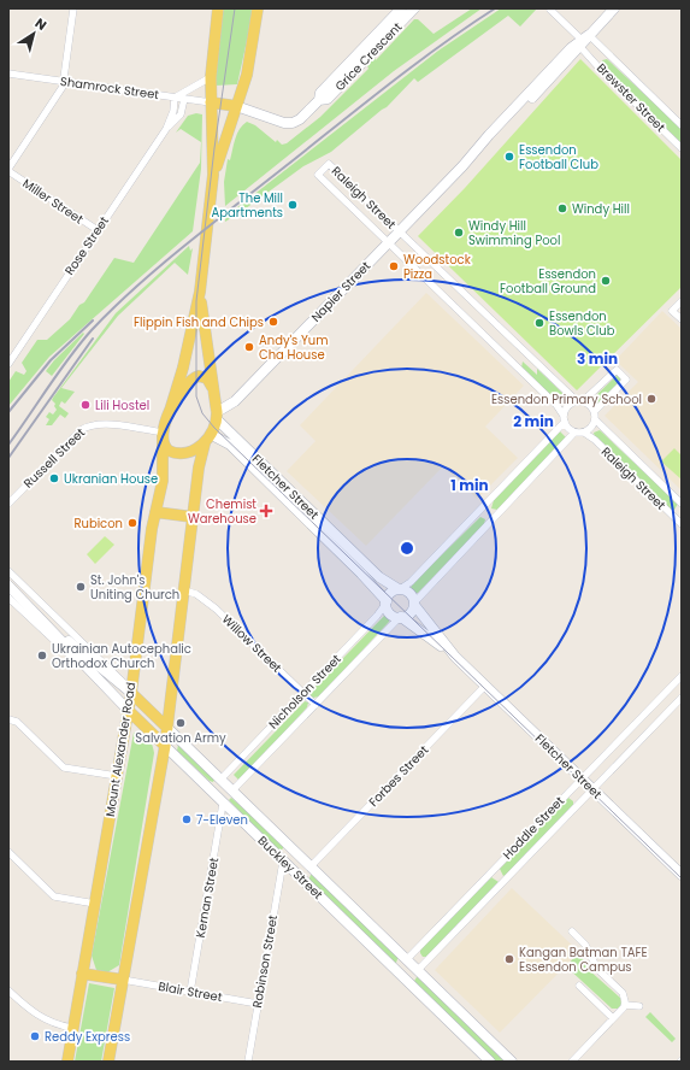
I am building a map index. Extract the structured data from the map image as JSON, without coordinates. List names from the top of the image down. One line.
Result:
{"streets":{"main road":["Mount Alexander Road","Buckley Street"],"street":["Grice Crescent","Shamrock Street","Brewster Street","Raleigh Street","Miller Street","Rose Street","Napier Street","Russell Street","Fletcher Street","Willow Street","Nicholson Street","Forbes Street","Hoddle Street","Kernan Street","Robinson Street","Blair Street"]},"crossings":[["Shamrock Street","Rose Street"],["Brewster Street","Napier Street"],["Raleigh Street","Napier Street"],["Miller Street","Rose Street"],["Napier Street","Fletcher Street"],["Russell Street","Mount Alexander Road"],["Fletcher Street","Nicholson Street"],["Fletcher Street","Forbes Street"],["Fletcher Street","Hoddle Street"],["Willow Street","Nicholson Street"],["Nicholson Street","Buckley Street"],["Mount Alexander Road","Buckley Street"],["Forbes Street","Buckley Street"],["Hoddle Street","Buckley Street"],["Buckley Street","Kernan Street"],["Buckley Street","Robinson Street"],["Kernan Street","Blair Street"],["Robinson Street","Blair Street"]],"places":{"other":["Essendon Football Club","The Mill Apartments","Windy Hill","Windy Hill Swimming Pool","Woodstock Pizza","Essendon Football Ground","Flippin Fish and Chips","Essendon Bowls Club","Andy's Yum Cha House","Essendon Primary School","Lili Hostel","Ukranian House","Rubicon","St. John's Uniting Church","Ukrainian Autocephalic Orthodox Church","Salvation Army","7-Eleven","Kangan Batman TAFE Essendon Campus","Reddy Express"],"health":["Chemist Warehouse"]},"north":"top right","rings":["3 min","2 min","1 min"]}
